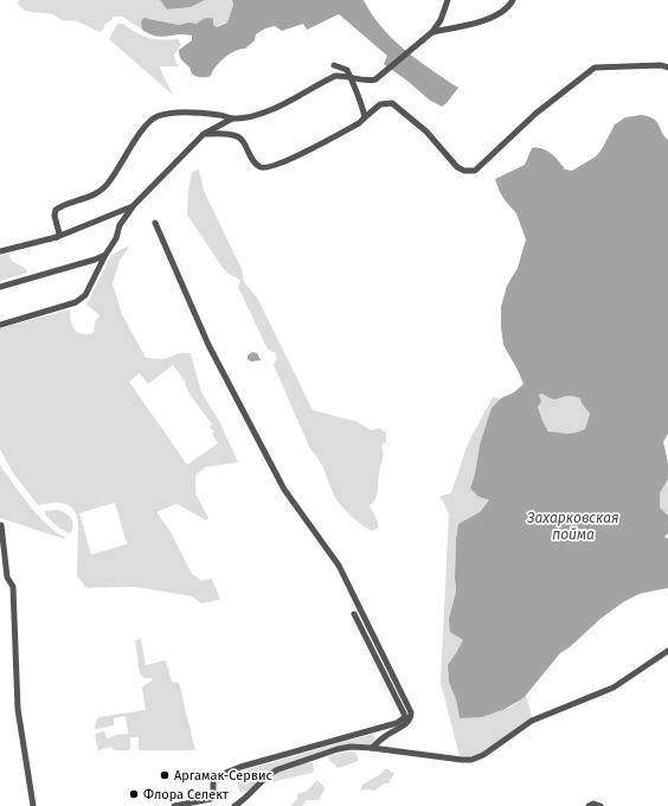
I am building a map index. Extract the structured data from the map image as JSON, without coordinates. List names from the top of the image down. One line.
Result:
{"water":["Захарковская пойма"],"places":["Аргамак-Сервис","Флора Селект"]}
